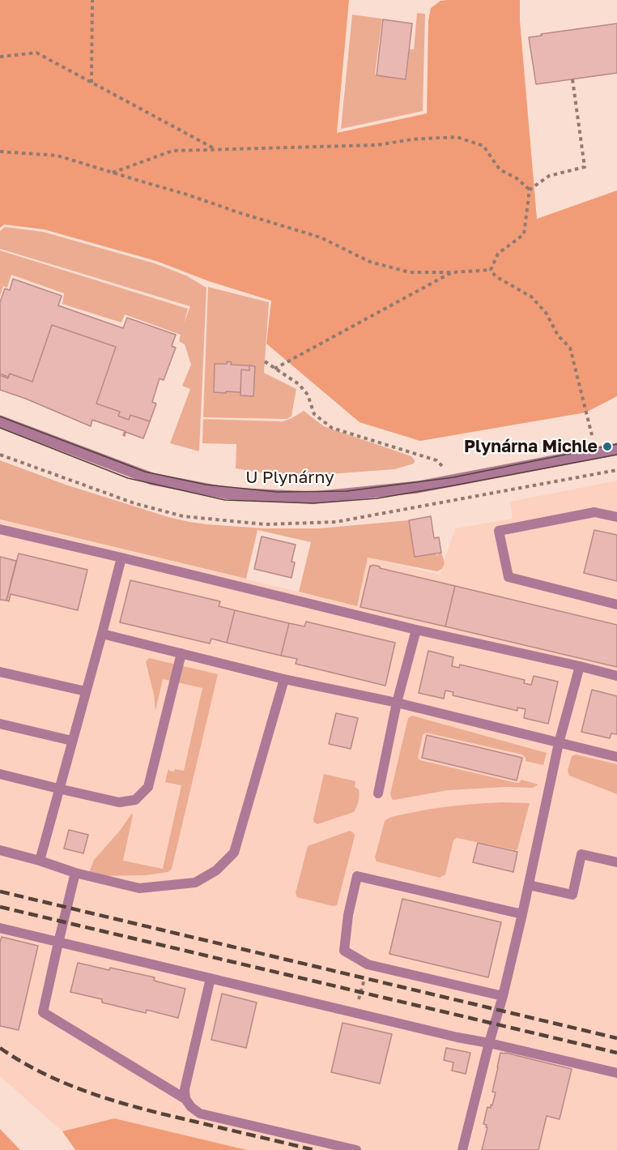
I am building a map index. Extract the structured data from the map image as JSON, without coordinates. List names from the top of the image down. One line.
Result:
{"streets":{"street":["U Plynárny"]},"places":["Plynárna Michle"]}
